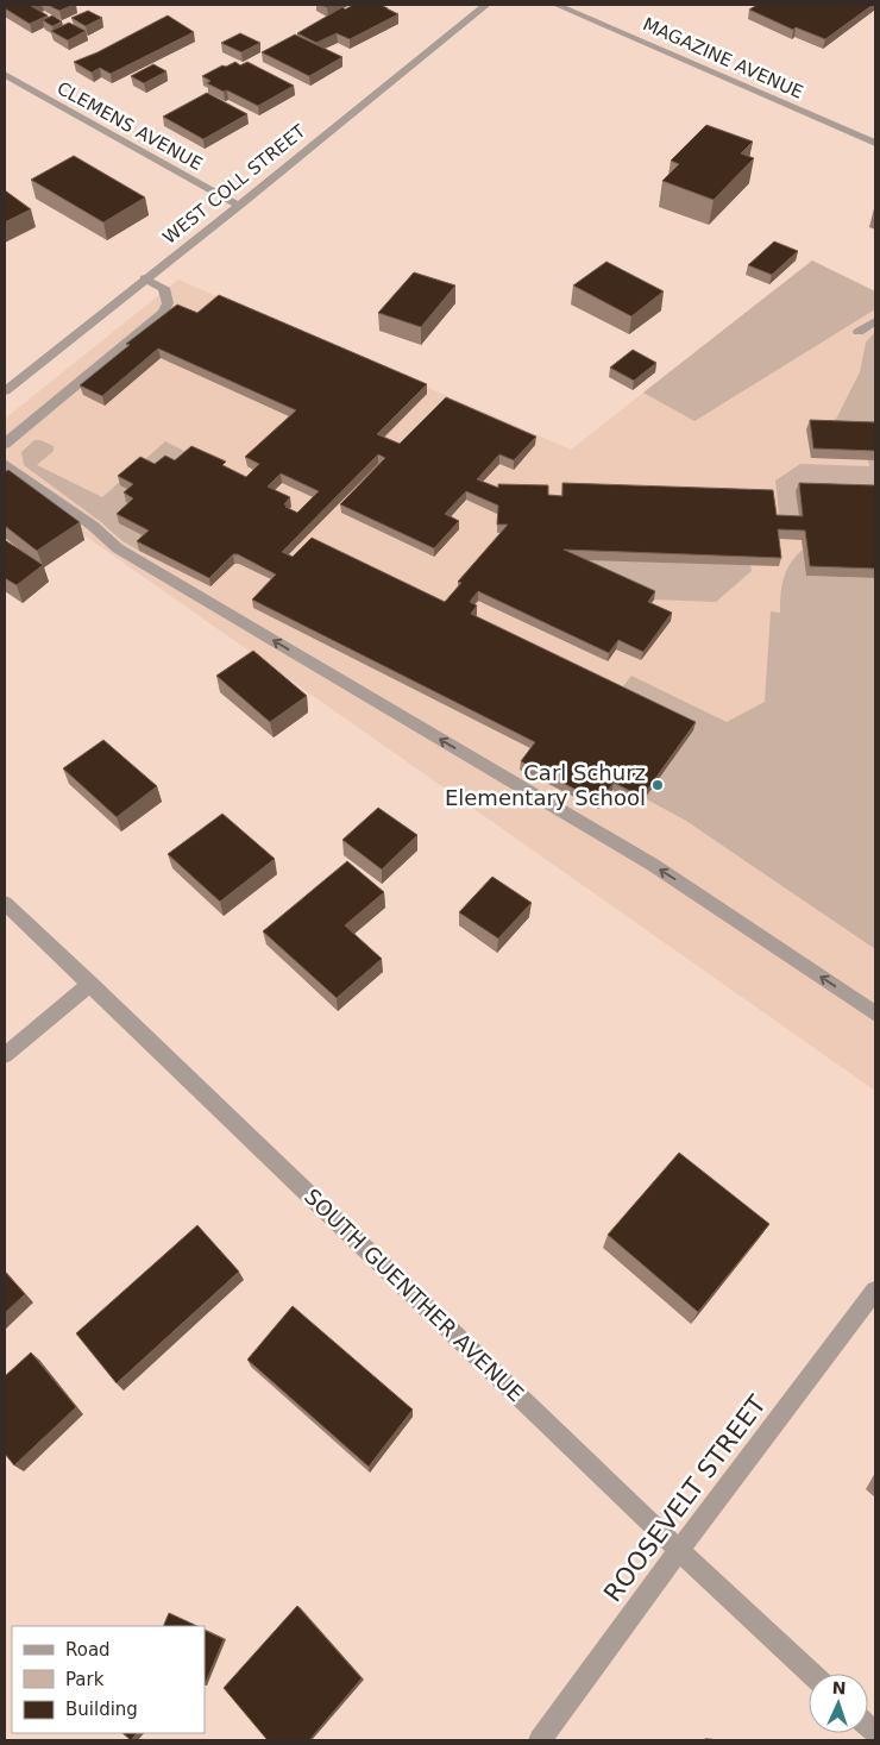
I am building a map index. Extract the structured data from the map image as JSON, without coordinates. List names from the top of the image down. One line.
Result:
{"streets":{"street":["MAGAZINE AVENUE","CLEMENS AVENUE","WEST COLL STREET","SOUTH GUENTHER AVENUE","ROOSEVELT STREET"]},"crossings":[["CLEMENS AVENUE","WEST COLL STREET"],["SOUTH GUENTHER AVENUE","ROOSEVELT STREET"]],"places":["Carl Schurz Elementary School"],"legend":["Road","Park","Building"],"north":"top"}
